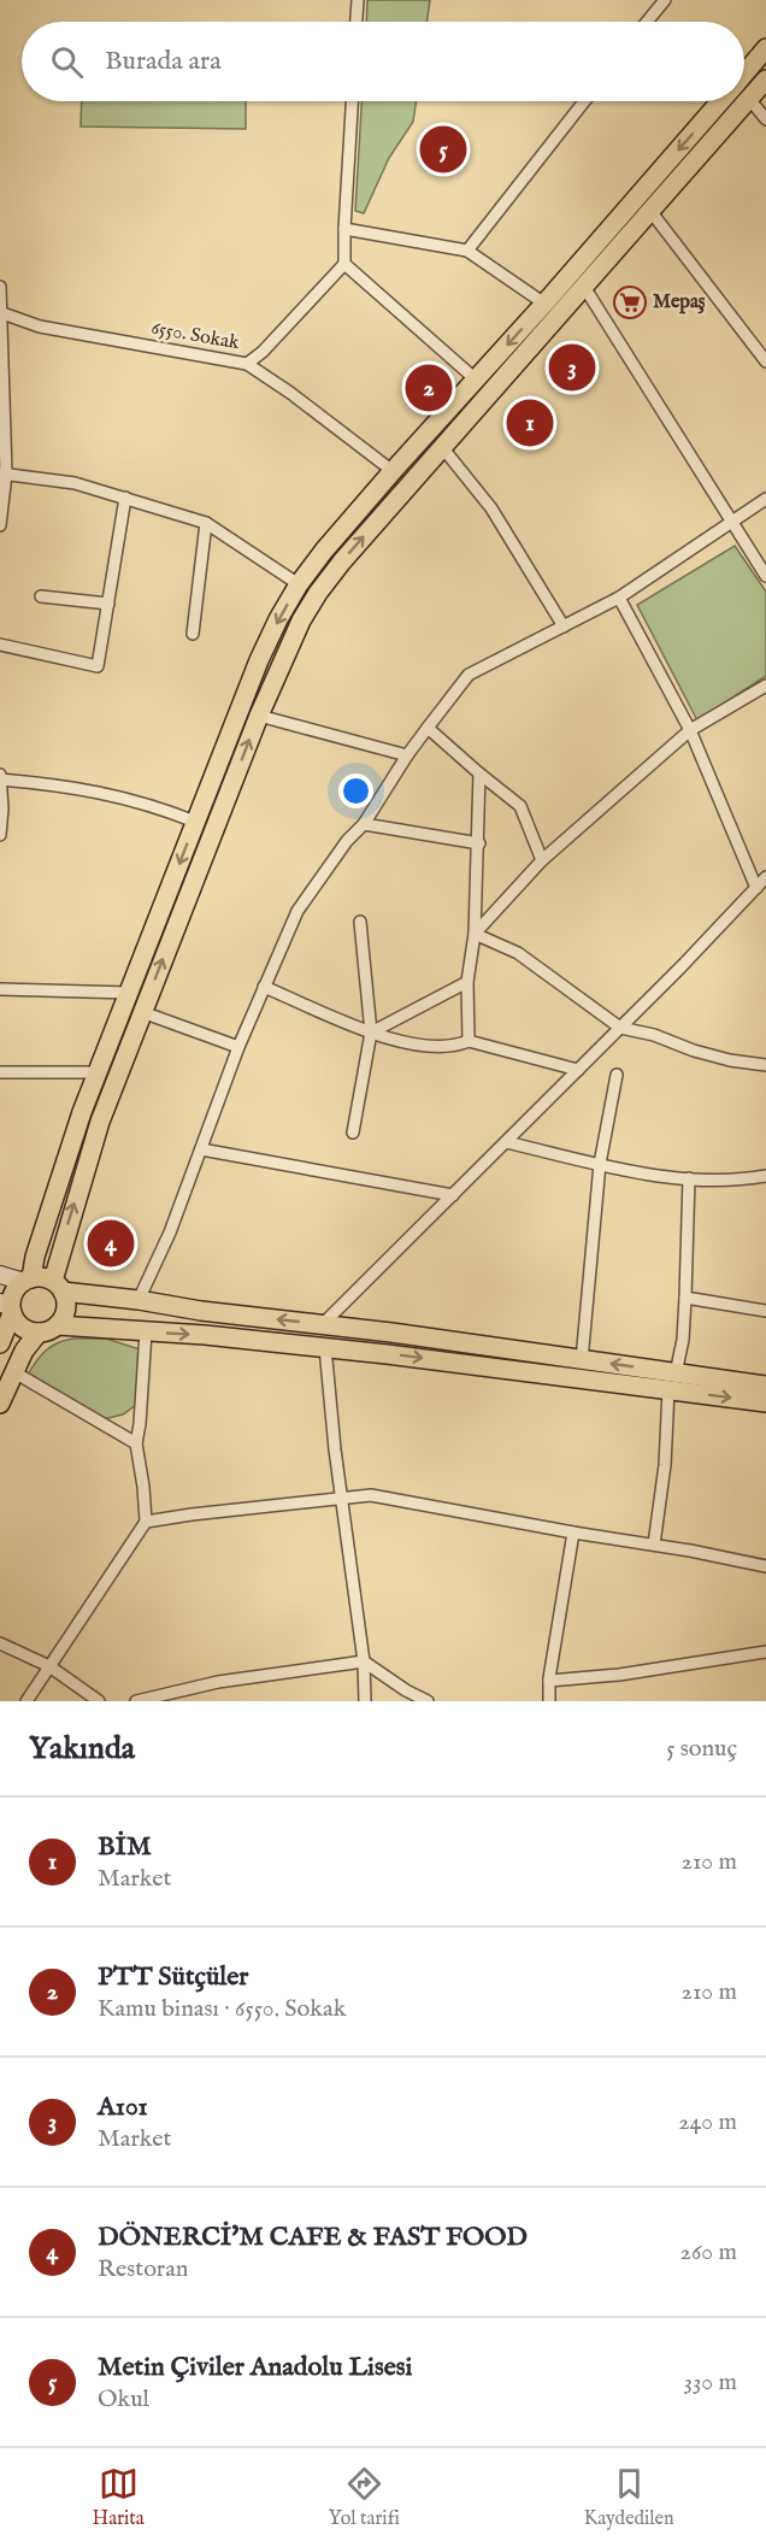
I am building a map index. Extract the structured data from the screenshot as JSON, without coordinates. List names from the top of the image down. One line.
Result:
{"streets":{"street":["6550. Sokak"]},"places":{"supermarket":["Mepaş"]},"page":{"search":"Burada ara","pins":["5","3","2","1","4"],"heading":["Yakında","5 sonuç"],"list":[{"mark":"1","name":"BİM","note":"Market","value":"210 m"},{"mark":"2","name":"PTT Sütçüler","note":"Kamu binası · 6550. Sokak","value":"210 m"},{"mark":"3","name":"A101","note":"Market","value":"240 m"},{"mark":"4","name":"DÖNERCİ'M CAFE & FAST FOOD","note":"Restoran","value":"260 m"},{"mark":"5","name":"Metin Çiviler Anadolu Lisesi","note":"Okul","value":"330 m"}],"nav":["Harita","Yol tarifi","Kaydedilen"]}}
